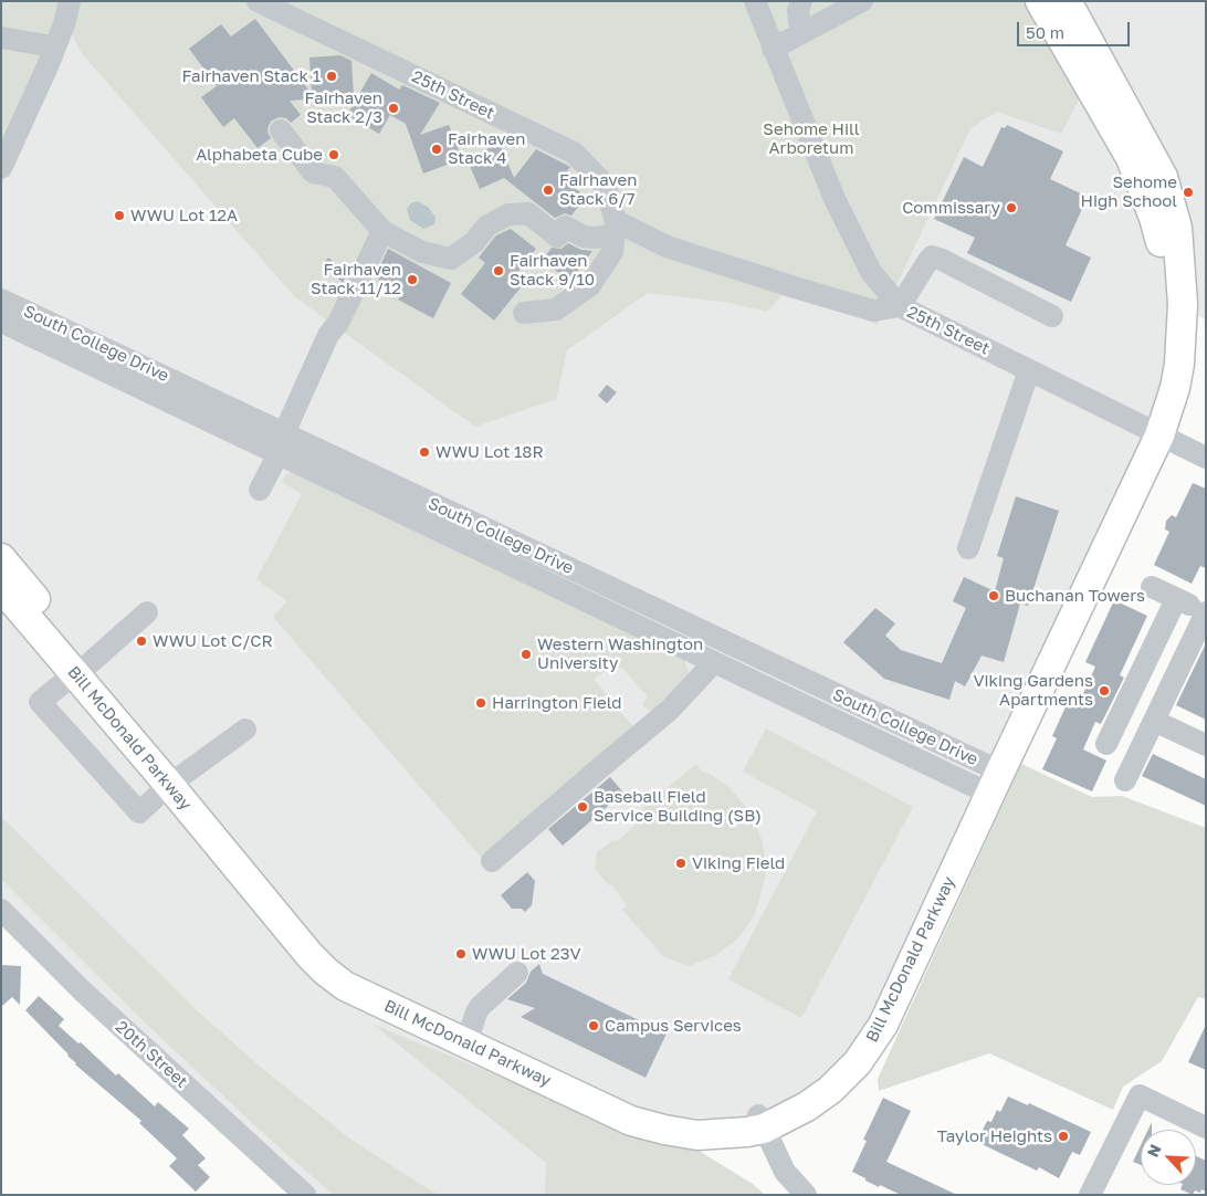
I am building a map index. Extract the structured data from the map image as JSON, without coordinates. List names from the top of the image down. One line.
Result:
{"streets":{"main road":["Bill McDonald Parkway"],"street":["25th Street","South College Drive","20th Street"]},"crossings":[["25th Street","Bill McDonald Parkway"],["South College Drive","Bill McDonald Parkway"]],"parks":["Sehome Hill Arboretum"],"places":["Fairhaven Stack 1","Fairhaven Stack 2/3","Fairhaven Stack 4","Alphabeta Cube","Fairhaven Stack 6/7","Sehome High School","Commissary","WWU Lot 12A","Fairhaven Stack 9/10","Fairhaven Stack 11/12","WWU Lot 18R","Buchanan Towers","WWU Lot C/CR","Western Washington University","Viking Gardens Apartments","Harrington Field","Baseball Field Service Building (SB)","Viking Field","WWU Lot 23V","Campus Services","Taylor Heights"],"scale_bar":"50 m","north":"top left"}
